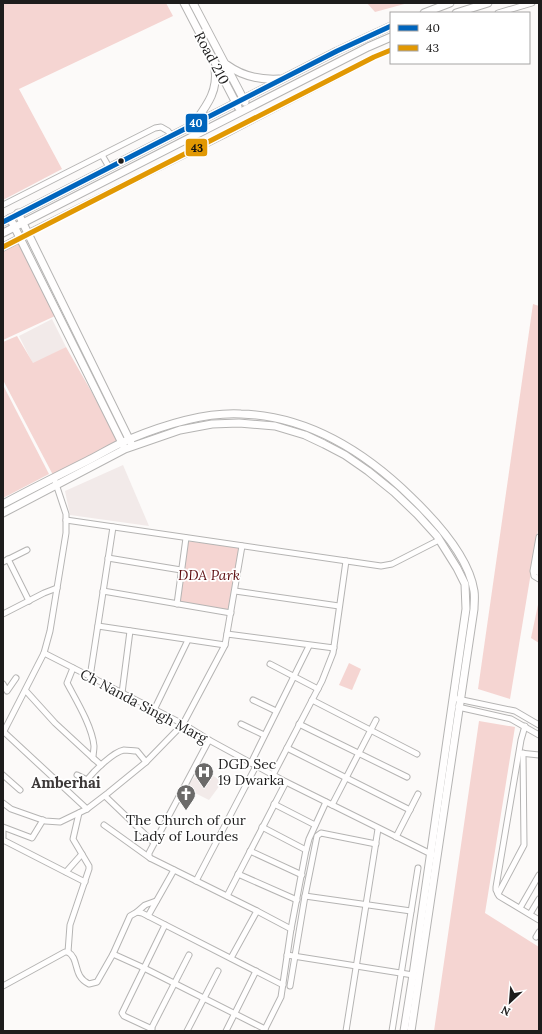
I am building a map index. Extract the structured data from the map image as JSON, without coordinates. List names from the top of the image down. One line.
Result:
{"streets":{"street":["Road 210","Ch Nanda Singh Marg"]},"districts":["Amberhai"],"parks":["DDA Park"],"places":{"hospital":["DGD Sec 19 Dwarka"],"church":["The Church of our Lady of Lourdes"]},"lines":["transit line 40","transit line 43"],"legend":["40","43"],"north":"bottom left"}
